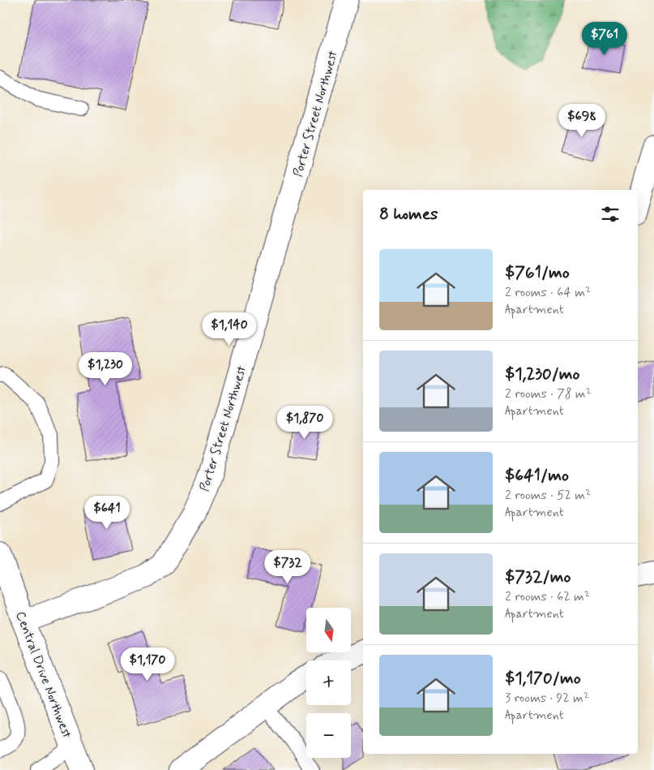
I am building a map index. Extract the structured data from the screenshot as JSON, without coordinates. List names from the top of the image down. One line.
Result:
{"streets":{"street":["Porter Street Northwest","Central Drive Northwest"]},"crossings":[["Porter Street Northwest","Central Drive Northwest"]],"north":"bottom","page":{"price":["$761","$698","$1,140","$1,230","$1,870","$641","$732","$1,170"],"heading":"8 homes","list":[{"name":"$761/mo","note":"2 rooms · 64 m² · Apartment"},{"name":"$1,230/mo","note":"2 rooms · 78 m² · Apartment"},{"name":"$641/mo","note":"2 rooms · 52 m² · Apartment"},{"name":"$732/mo","note":"2 rooms · 62 m² · Apartment"},{"name":"$1,170/mo","note":"3 rooms · 92 m² · Apartment"}],"map_buttons":["+","−"]}}
